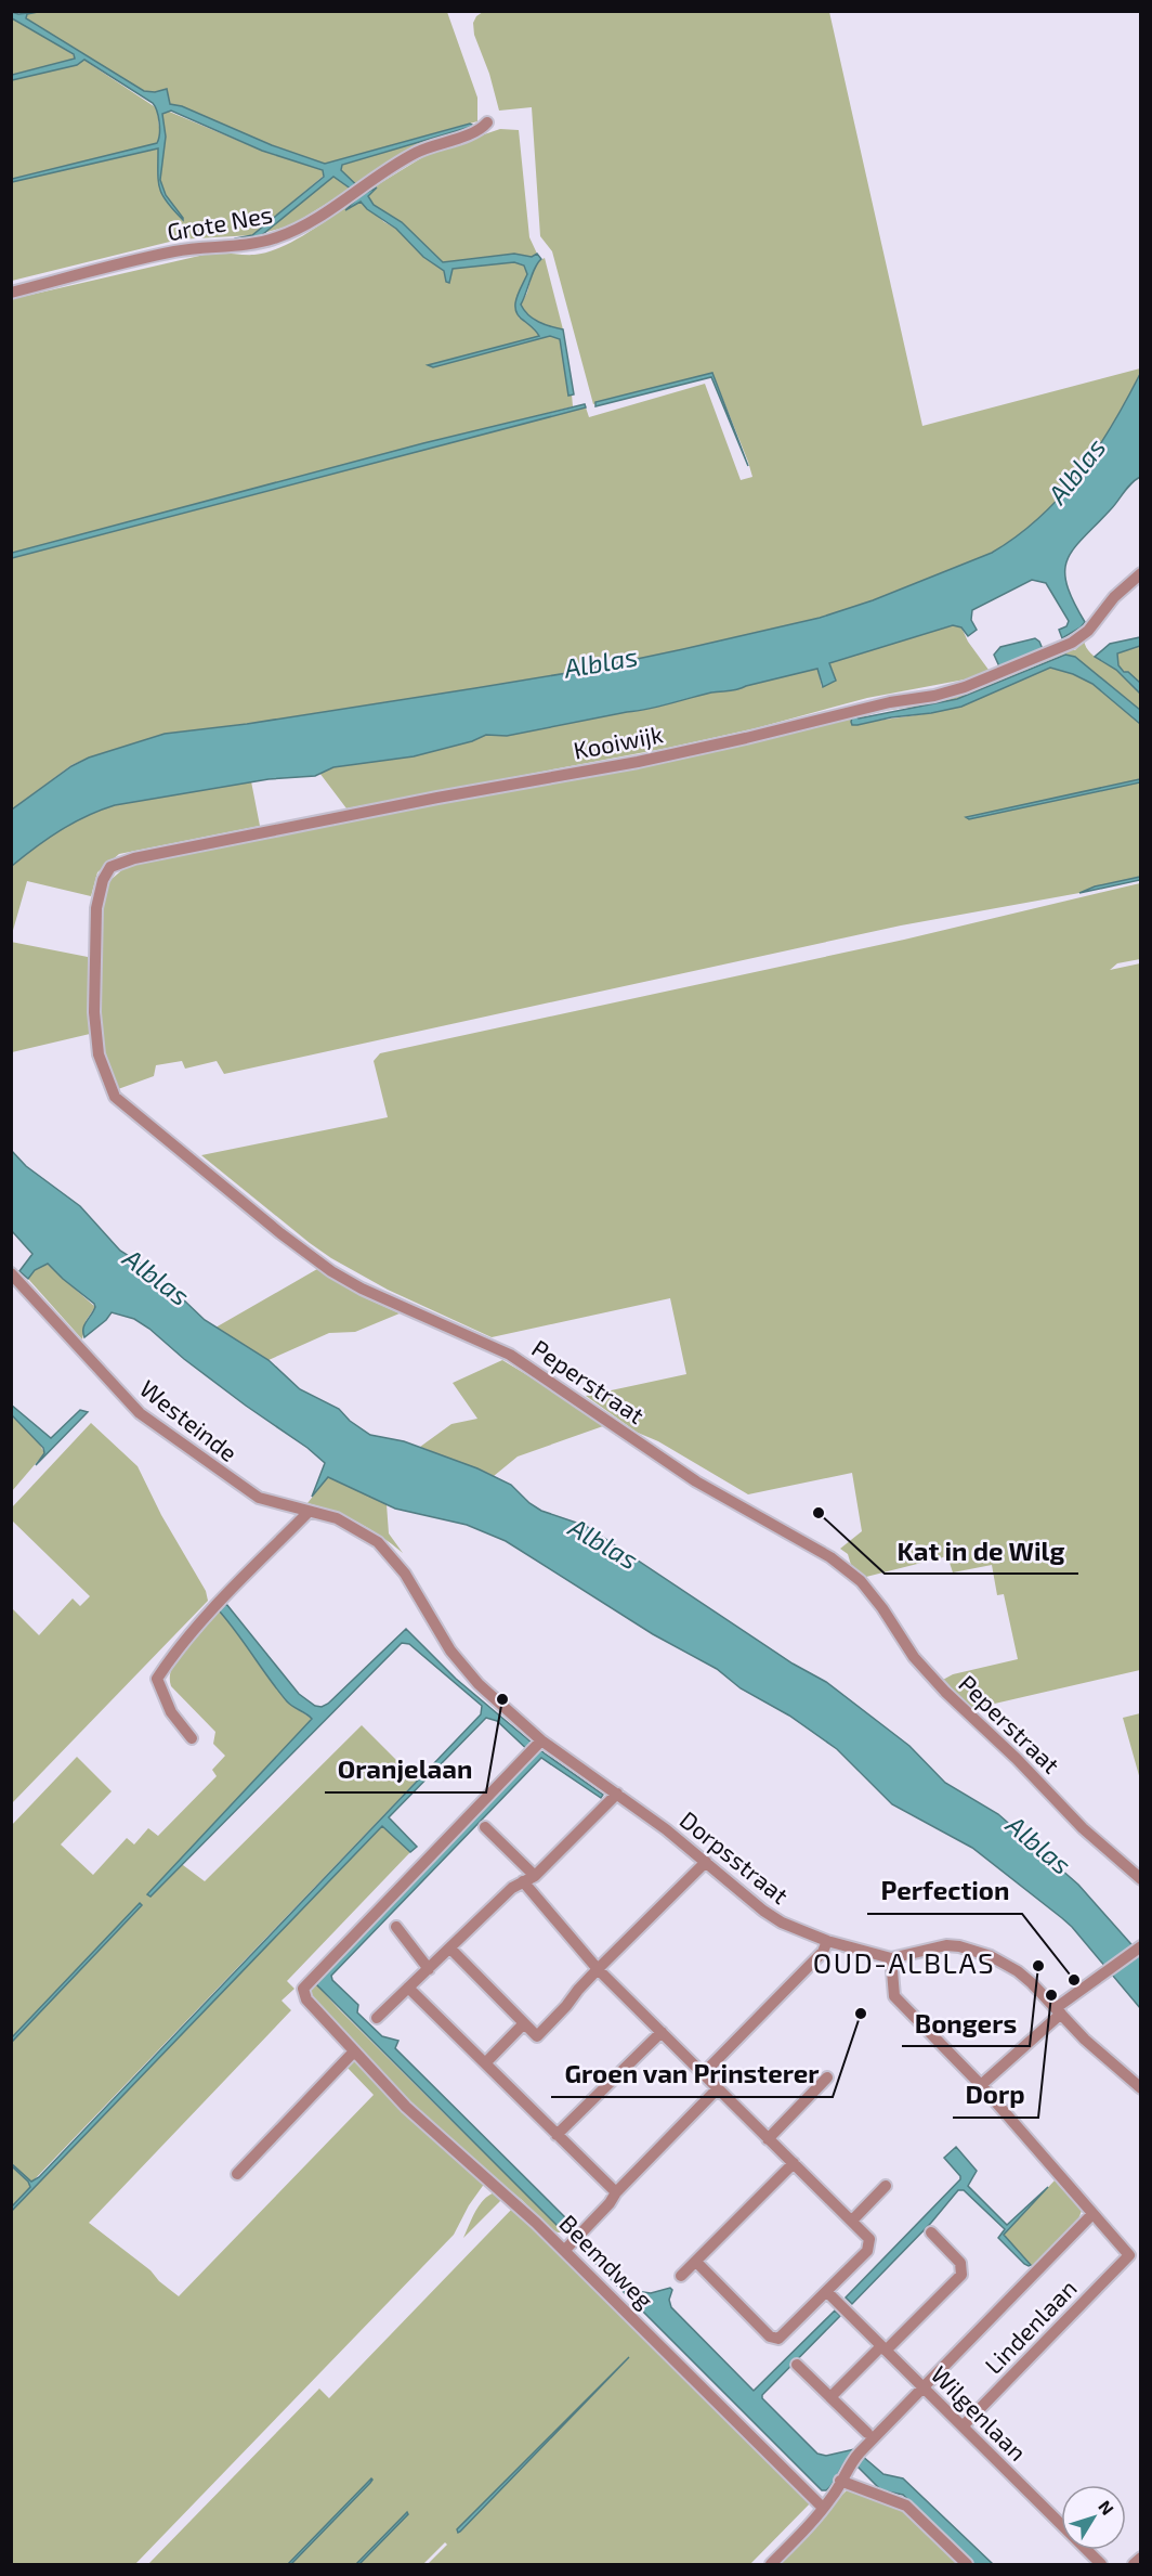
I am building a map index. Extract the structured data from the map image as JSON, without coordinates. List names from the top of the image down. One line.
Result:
{"streets":{"street":["Grote Nes","Kooiwijk","Peperstraat","Westeinde","Dorpsstraat","Beemdweg","Lindenlaan","Wilgenlaan"]},"crossings":[["Kooiwijk","Peperstraat"],["Westeinde","Dorpsstraat"],["Westeinde","Beemdweg"],["Dorpsstraat","Beemdweg"],["Lindenlaan","Wilgenlaan"]],"districts":["OUD-ALBLAS"],"water":["Alblas"],"places":["Kat in de Wilg","Oranjelaan","Bongers","Perfection","Dorp","Groen van Prinsterer"],"north":"top right"}
